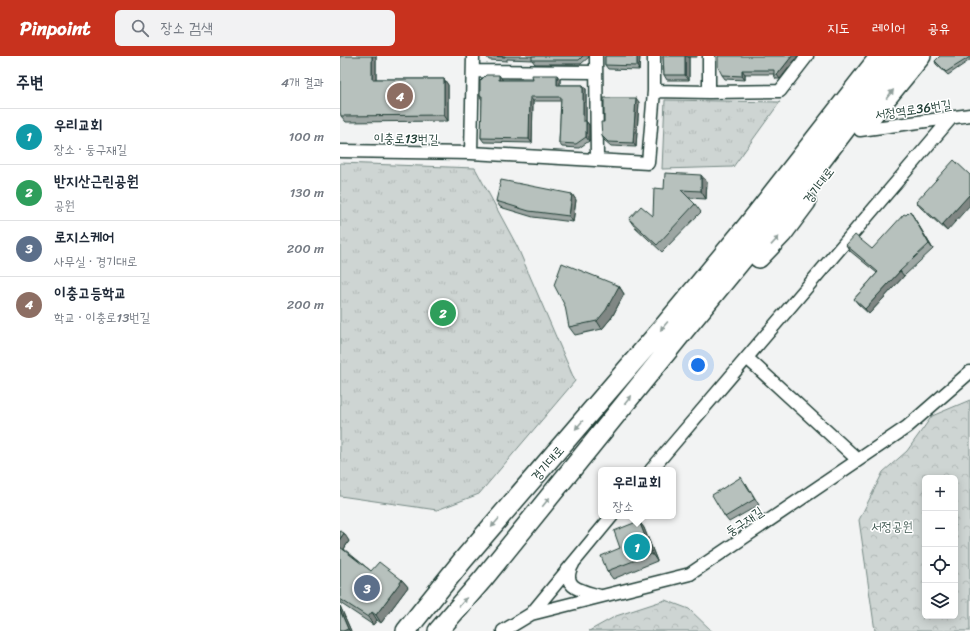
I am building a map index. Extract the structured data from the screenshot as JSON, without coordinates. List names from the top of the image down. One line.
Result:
{"streets":{"main road":["경기대로"],"street":["서정역로36번길","이충로13번길","둥구재길"]},"crossings":[["서정역로36번길","경기대로"]],"parks":["서정공원"],"page":{"header":"Pinpoint","search":"장소 검색","nav":["지도","레이어","공유"],"heading":["주변","4개 결과"],"pins":["4","2","1","3"],"list":[{"mark":"1","name":"우리교회","note":"장소 · 둥구재길","value":"100 m"},{"mark":"2","name":"반지산근린공원","note":"공원","value":"130 m"},{"mark":"3","name":"로지스케어","note":"사무실 · 경기대로","value":"200 m"},{"mark":"4","name":"이충고등학교","note":"학교 · 이충로13번길","value":"200 m"}],"popup":["우리교회","장소"],"map_buttons":["+","−"]}}
